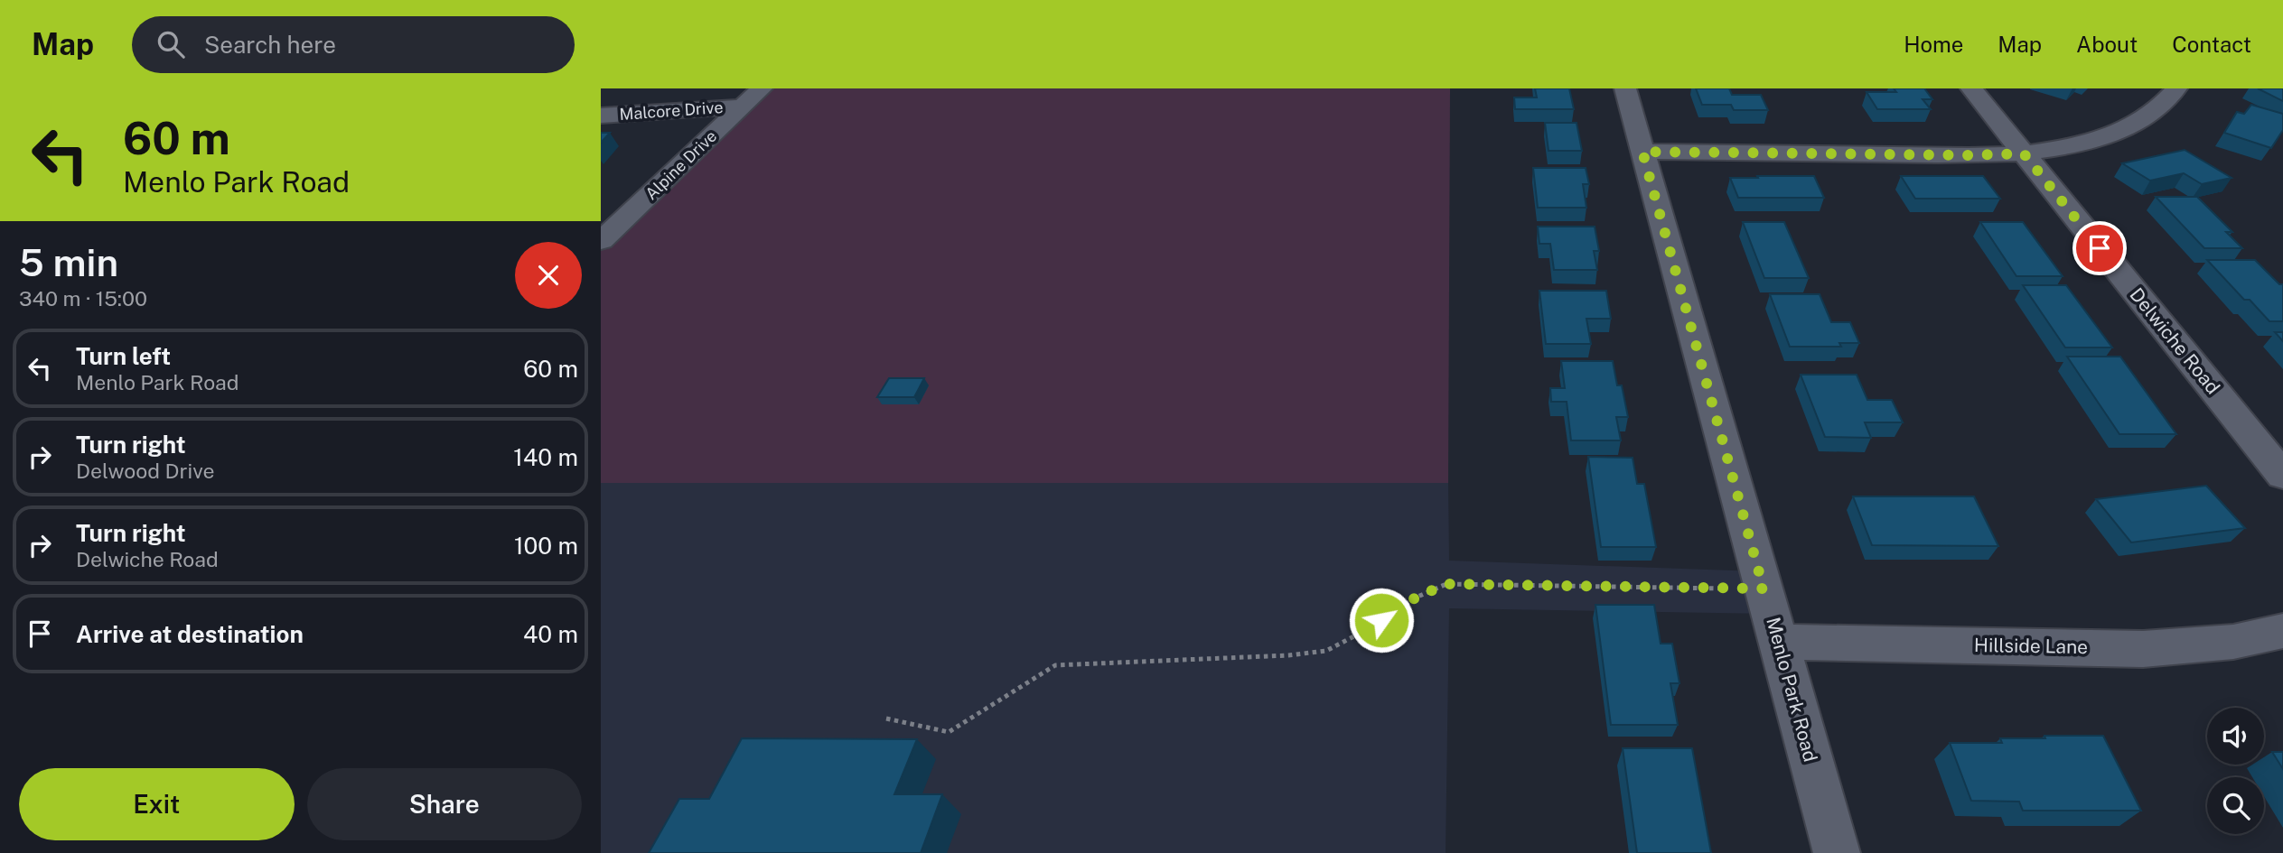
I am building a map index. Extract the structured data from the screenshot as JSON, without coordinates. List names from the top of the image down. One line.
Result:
{"streets":{"street":["Malcore Drive","Alpine Drive","Delwiche Road","Hillside Lane","Menlo Park Road"]},"crossings":[["Malcore Drive","Alpine Drive"],["Hillside Lane","Menlo Park Road"]],"page":{"header":"Map","search":"Search here","nav":["Home","Map","About","Contact"],"turn":["60 m","Menlo Park Road"],"heading":["5 min","340 m · 15:00"],"list":[{"name":"Turn left","note":"Menlo Park Road","value":"60 m"},{"name":"Turn right","note":"Delwood Drive","value":"140 m"},{"name":"Turn right","note":"Delwiche Road","value":"100 m"},{"name":"Arrive at destination","value":"40 m"}],"buttons":["Exit","Share"]}}
